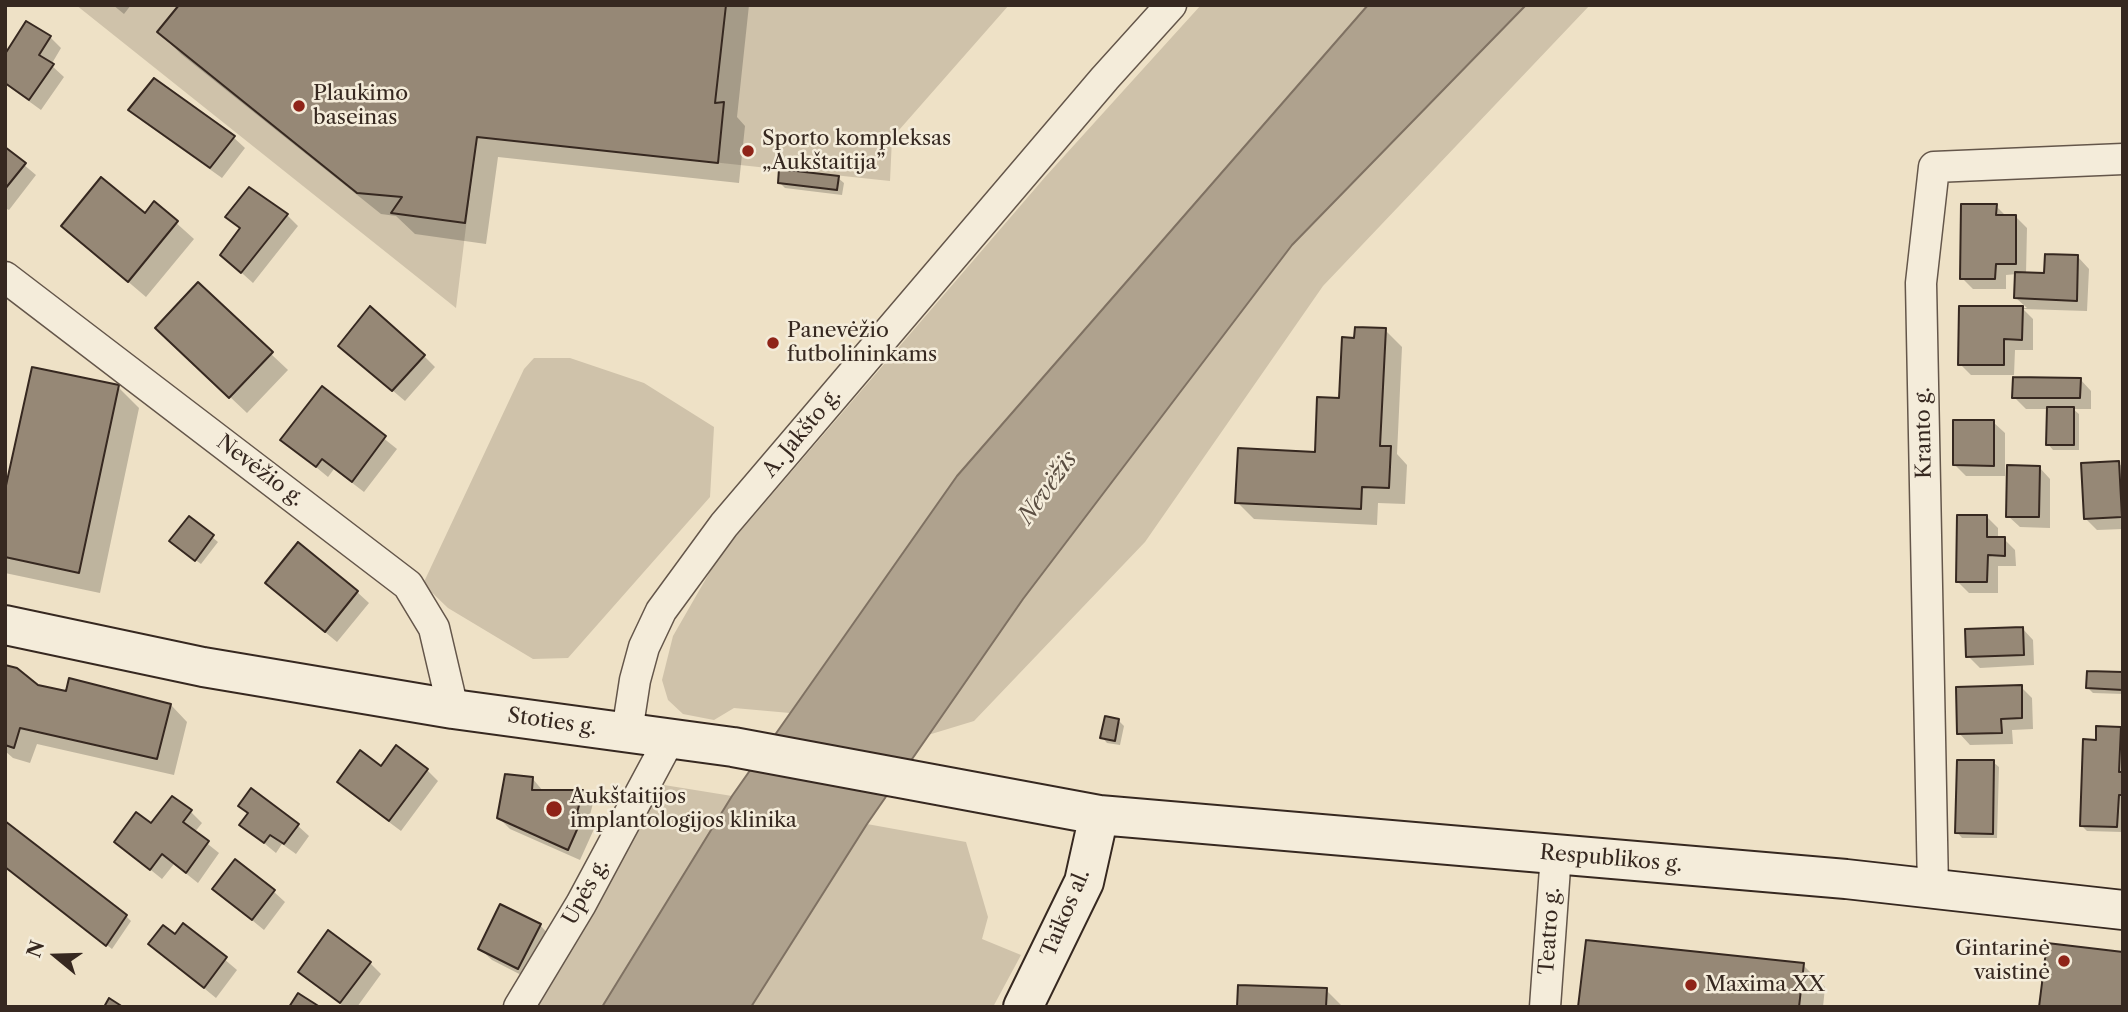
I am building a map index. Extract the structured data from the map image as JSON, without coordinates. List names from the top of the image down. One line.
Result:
{"streets":{"main road":["Stoties g.","Respublikos g.","Taikos al."],"street":["A. Jakšto g.","Kranto g.","Nevėžio g.","Upės g.","Teatro g."]},"crossings":[["A. Jakšto g.","Stoties g."],["Kranto g.","Respublikos g."],["Nevėžio g.","Stoties g."],["Stoties g.","Respublikos g."],["Stoties g.","Upės g."],["Stoties g.","Taikos al."],["Respublikos g.","Taikos al."],["Respublikos g.","Teatro g."]],"water":["Nevėžis"],"places":["Plaukimo baseinas","Sporto kompleksas „Aukštaitija”","Panevėžio futbolininkams","Aukštaitijos implantologijos klinika","Gintarinė vaistinė","Maxima XX"],"north":"left"}
